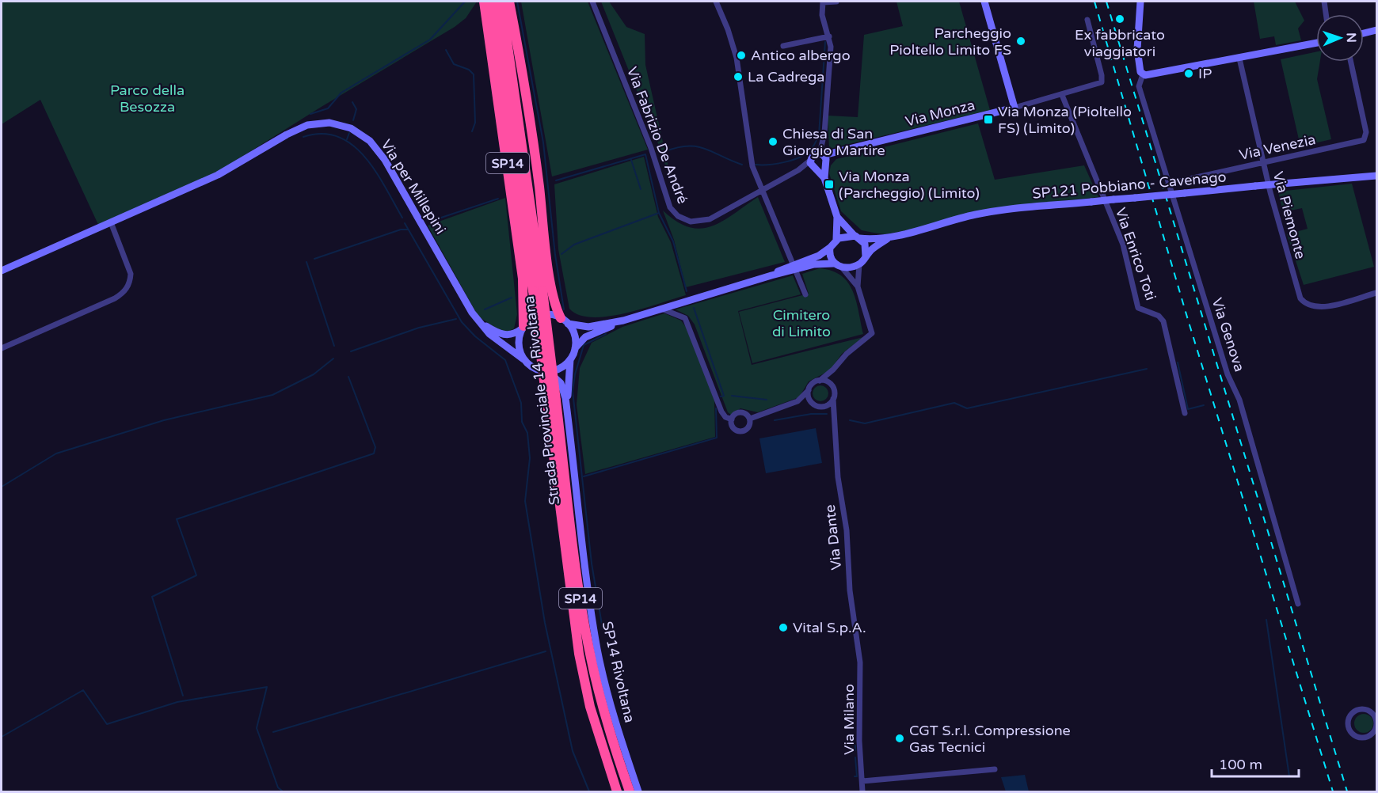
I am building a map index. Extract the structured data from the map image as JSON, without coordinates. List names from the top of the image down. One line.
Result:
{"streets":{"highway":["SP14","Strada Provinciale 14 Rivoltana"],"street":["Via Monza","Via Fabrizio De André","Via Venezia","SP121 Pobbiano - Cavenago","Via per Millepini","Via Piemonte","Via Enrico Toti","Via Genova","Via Dante","SP14 Rivoltana","Via Milano"]},"crossings":[["Via Monza","Via Fabrizio De André"],["Via Monza","Via Enrico Toti"],["Via Venezia","Via Piemonte"],["Via Venezia","Via Genova"],["SP14","Via per Millepini"],["SP14","SP14 Rivoltana"],["Via per Millepini","SP14 Rivoltana"],["Via Dante","Via Milano"]],"parks":["Parco della Besozza","Cimitero di Limito"],"places":{"other":["Ex fabbricato viaggiatori","Parcheggio Pioltello Limito FS","Antico albergo","IP","La Cadrega","Chiesa di San Giorgio Martire","Vital S.p.A.","CGT S.r.l. Compressione Gas Tecnici"],"transit":["Via Monza (Pioltello FS) (Limito)","Via Monza (Parcheggio) (Limito)"]},"scale_bar":"100 m","north":"right"}
